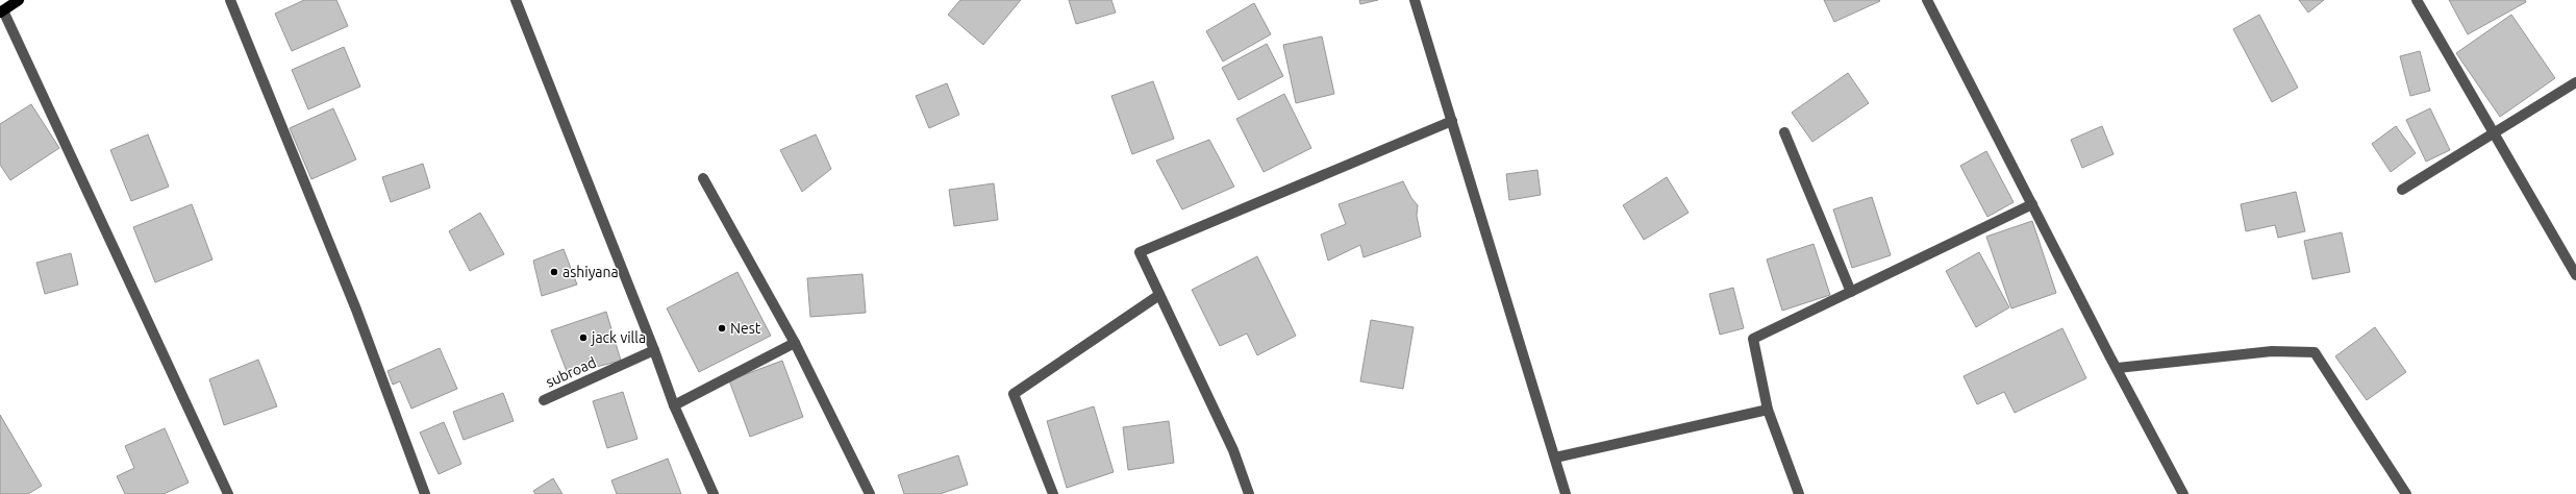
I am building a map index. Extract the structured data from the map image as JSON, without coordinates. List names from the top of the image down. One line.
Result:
{"streets":{"street":["subroad"]},"places":["ashiyana","Nest","jack villa"]}
